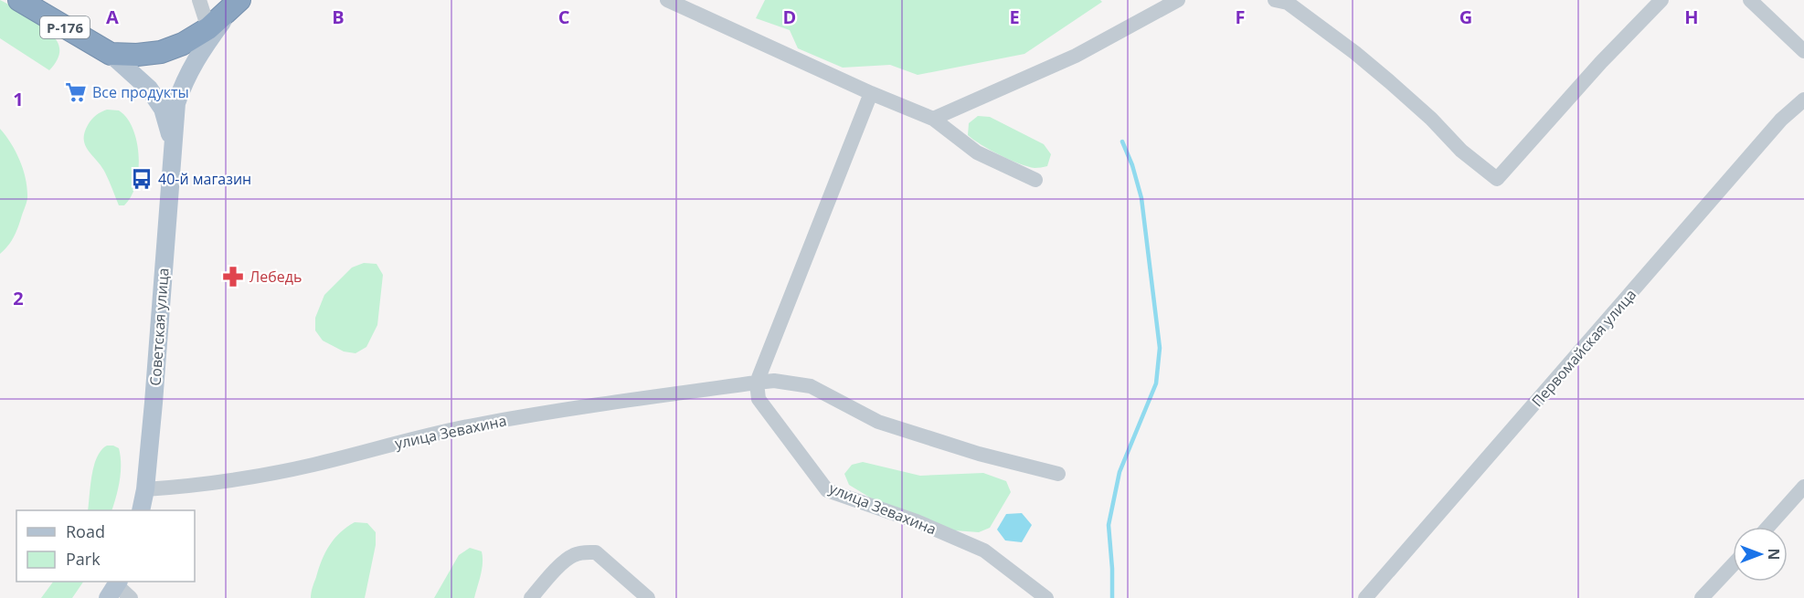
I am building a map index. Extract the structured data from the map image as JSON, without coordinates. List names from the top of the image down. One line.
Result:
{"streets":{"highway":["Р-176"],"main road":["Советская улица"],"street":["Первомайская улица","улица Зевахина"]},"crossings":[["Р-176","Советская улица"],["Советская улица","улица Зевахина"]],"places":{"supermarket":["Все продукты"],"bus stop":["40-й магазин"],"pharmacy":["Лебедь"]},"legend":["Road","Park"],"north":"right","grid":{"columns":["A","B","C","D","E","F","G","H"],"rows":["1","2"]}}
